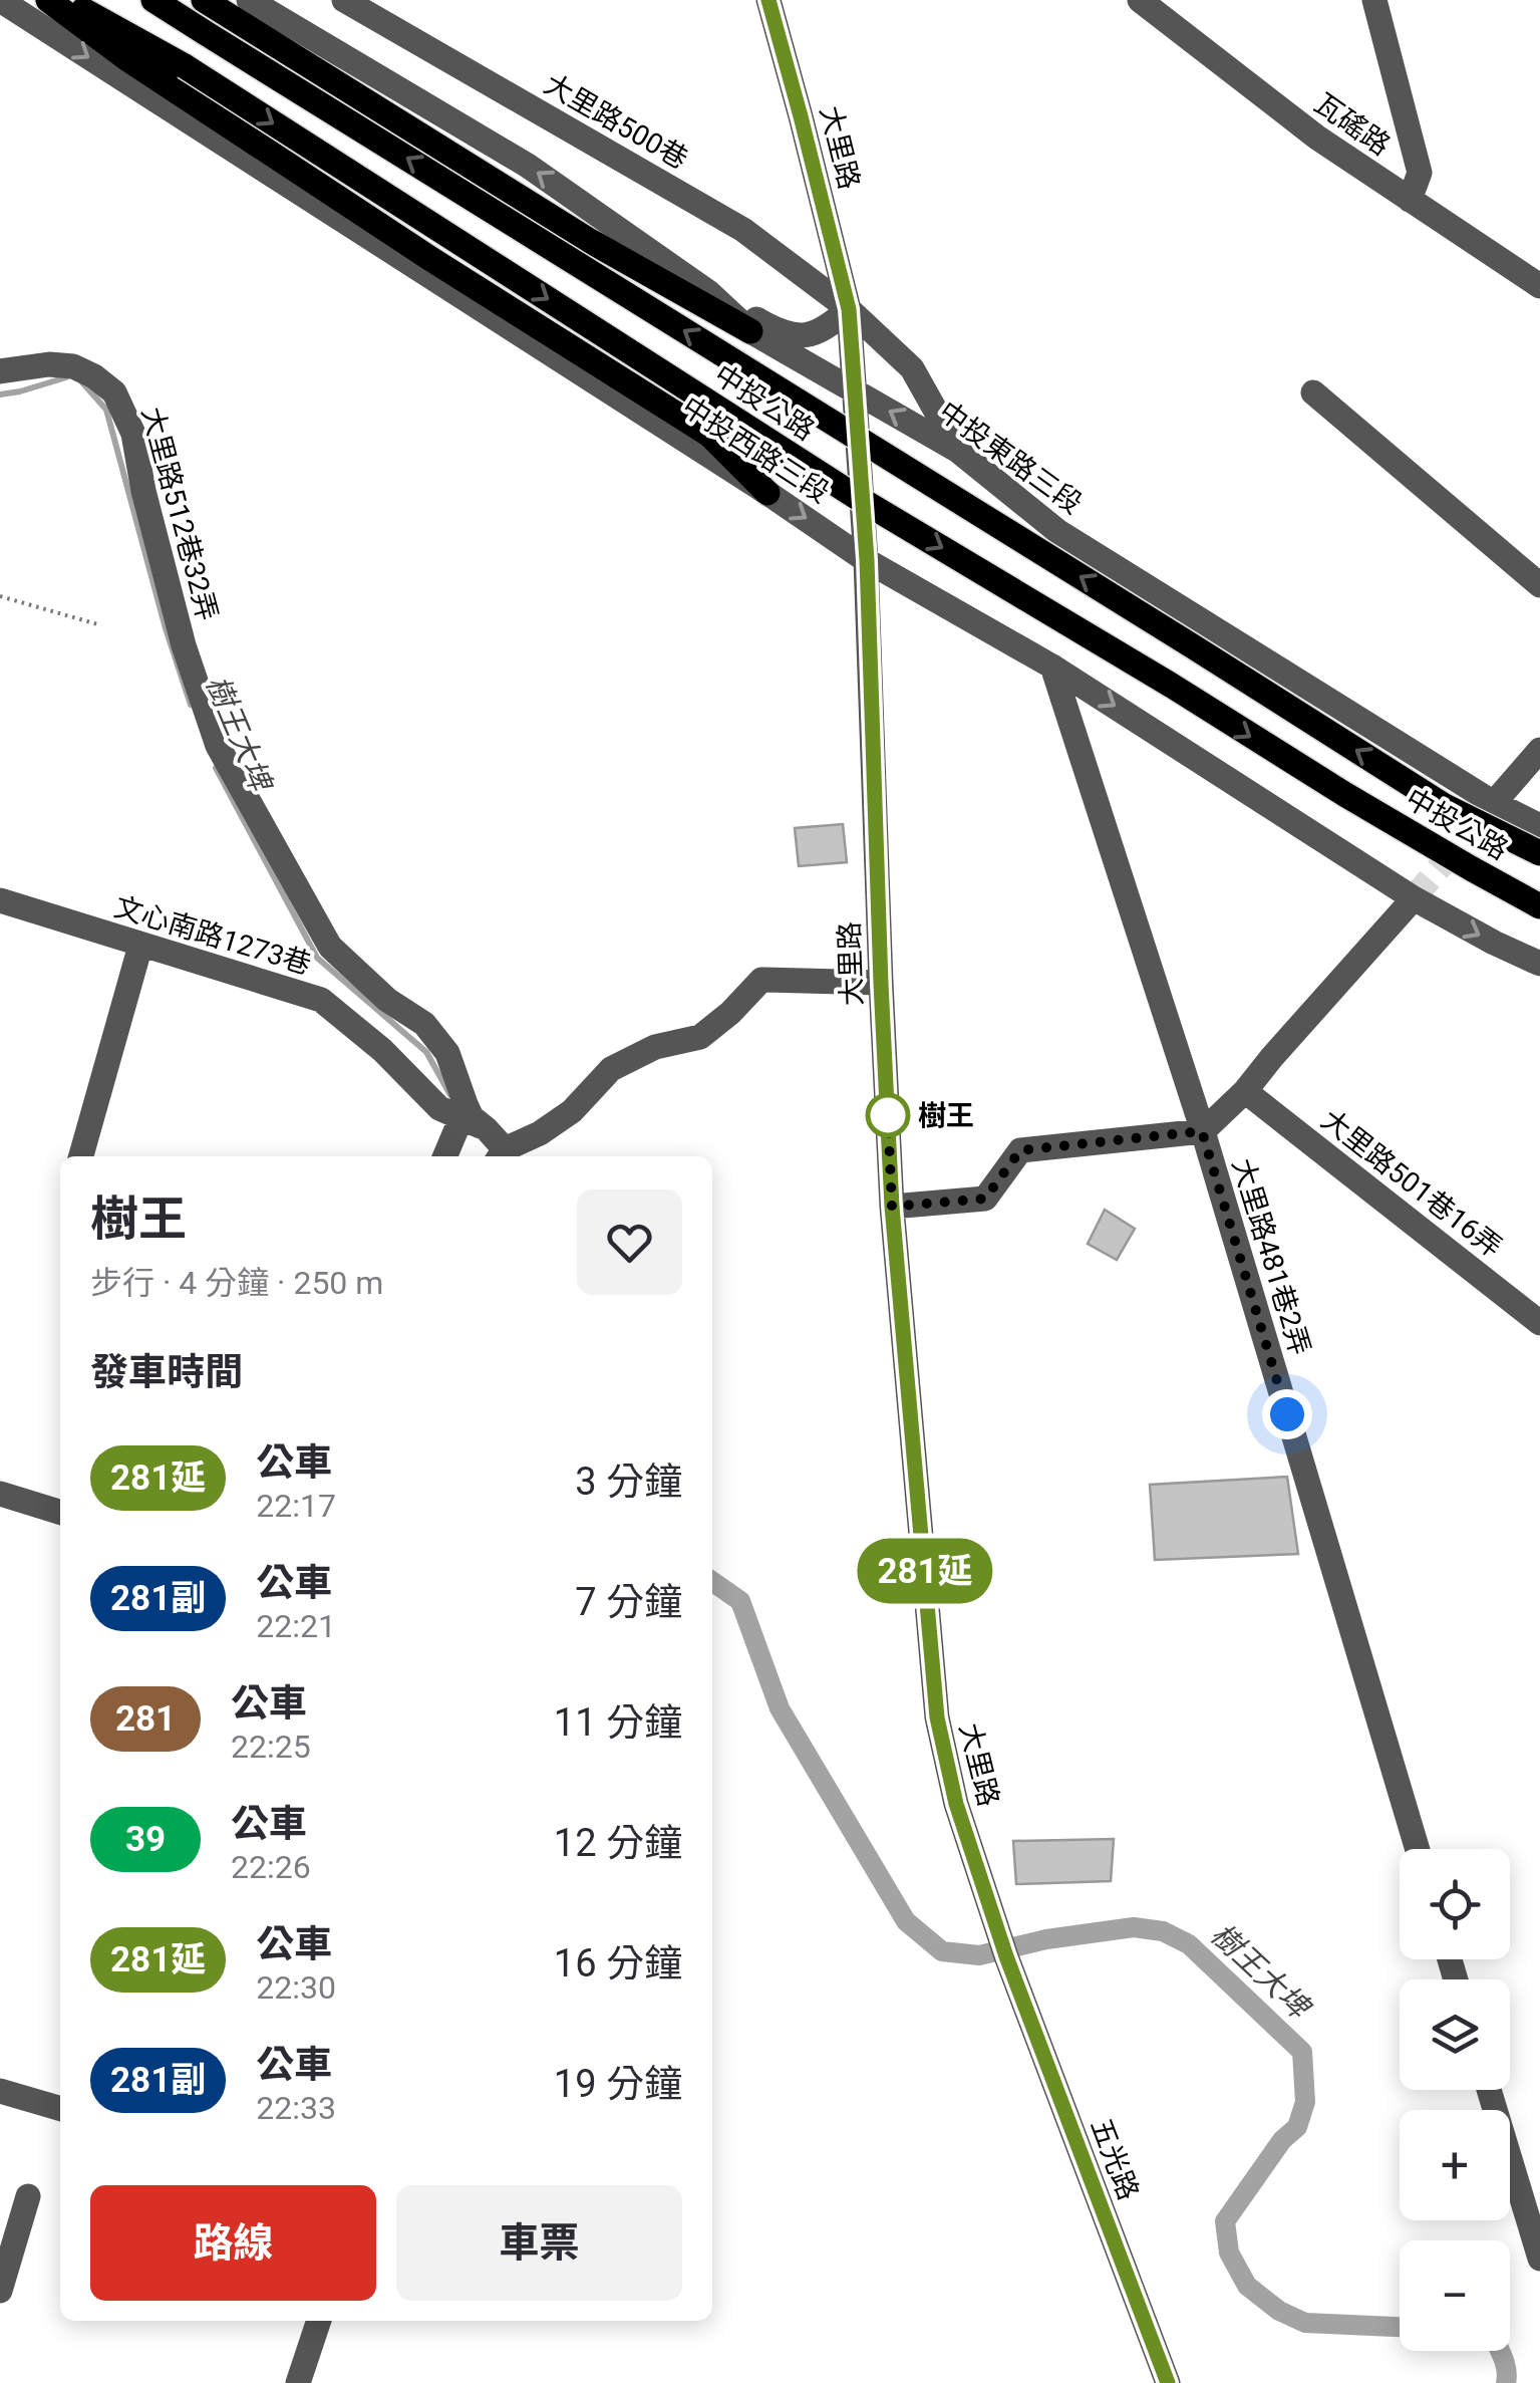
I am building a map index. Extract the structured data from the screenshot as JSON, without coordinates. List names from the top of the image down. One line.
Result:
{"streets":{"main road":["中投公路"],"street":["大里路500巷","瓦磘路","大里路","中投西路三段","中投東路三段","大里路512巷32弄","文心南路1273巷","大里路501巷16弄","大里路481巷2弄","五光路"]},"crossings":[["大里路500巷","大里路"],["大里路500巷","中投東路三段"],["大里路","中投西路三段"],["大里路","中投東路三段"],["大里路","五光路"],["中投西路三段","大里路481巷2弄"],["大里路512巷32弄","文心南路1273巷"]],"one_way":["中投西路三段","中投東路三段"],"water":["樹王大埤"],"places":["樹王"],"lines":["bus line 281延"],"page":{"on_map":"281延","heading":[["樹王","步行 · 4 分鐘 · 250 m"],"發車時間"],"list":[{"mark":"281延","name":"公車","note":"22:17","value":"3 分鐘"},{"mark":"281副","name":"公車","note":"22:21","value":"7 分鐘"},{"mark":"281","name":"公車","note":"22:25","value":"11 分鐘"},{"mark":"39","name":"公車","note":"22:26","value":"12 分鐘"},{"mark":"281延","name":"公車","note":"22:30","value":"16 分鐘"},{"mark":"281副","name":"公車","note":"22:33","value":"19 分鐘"}],"map_buttons":["+","−"],"buttons":["路線","車票"]}}
